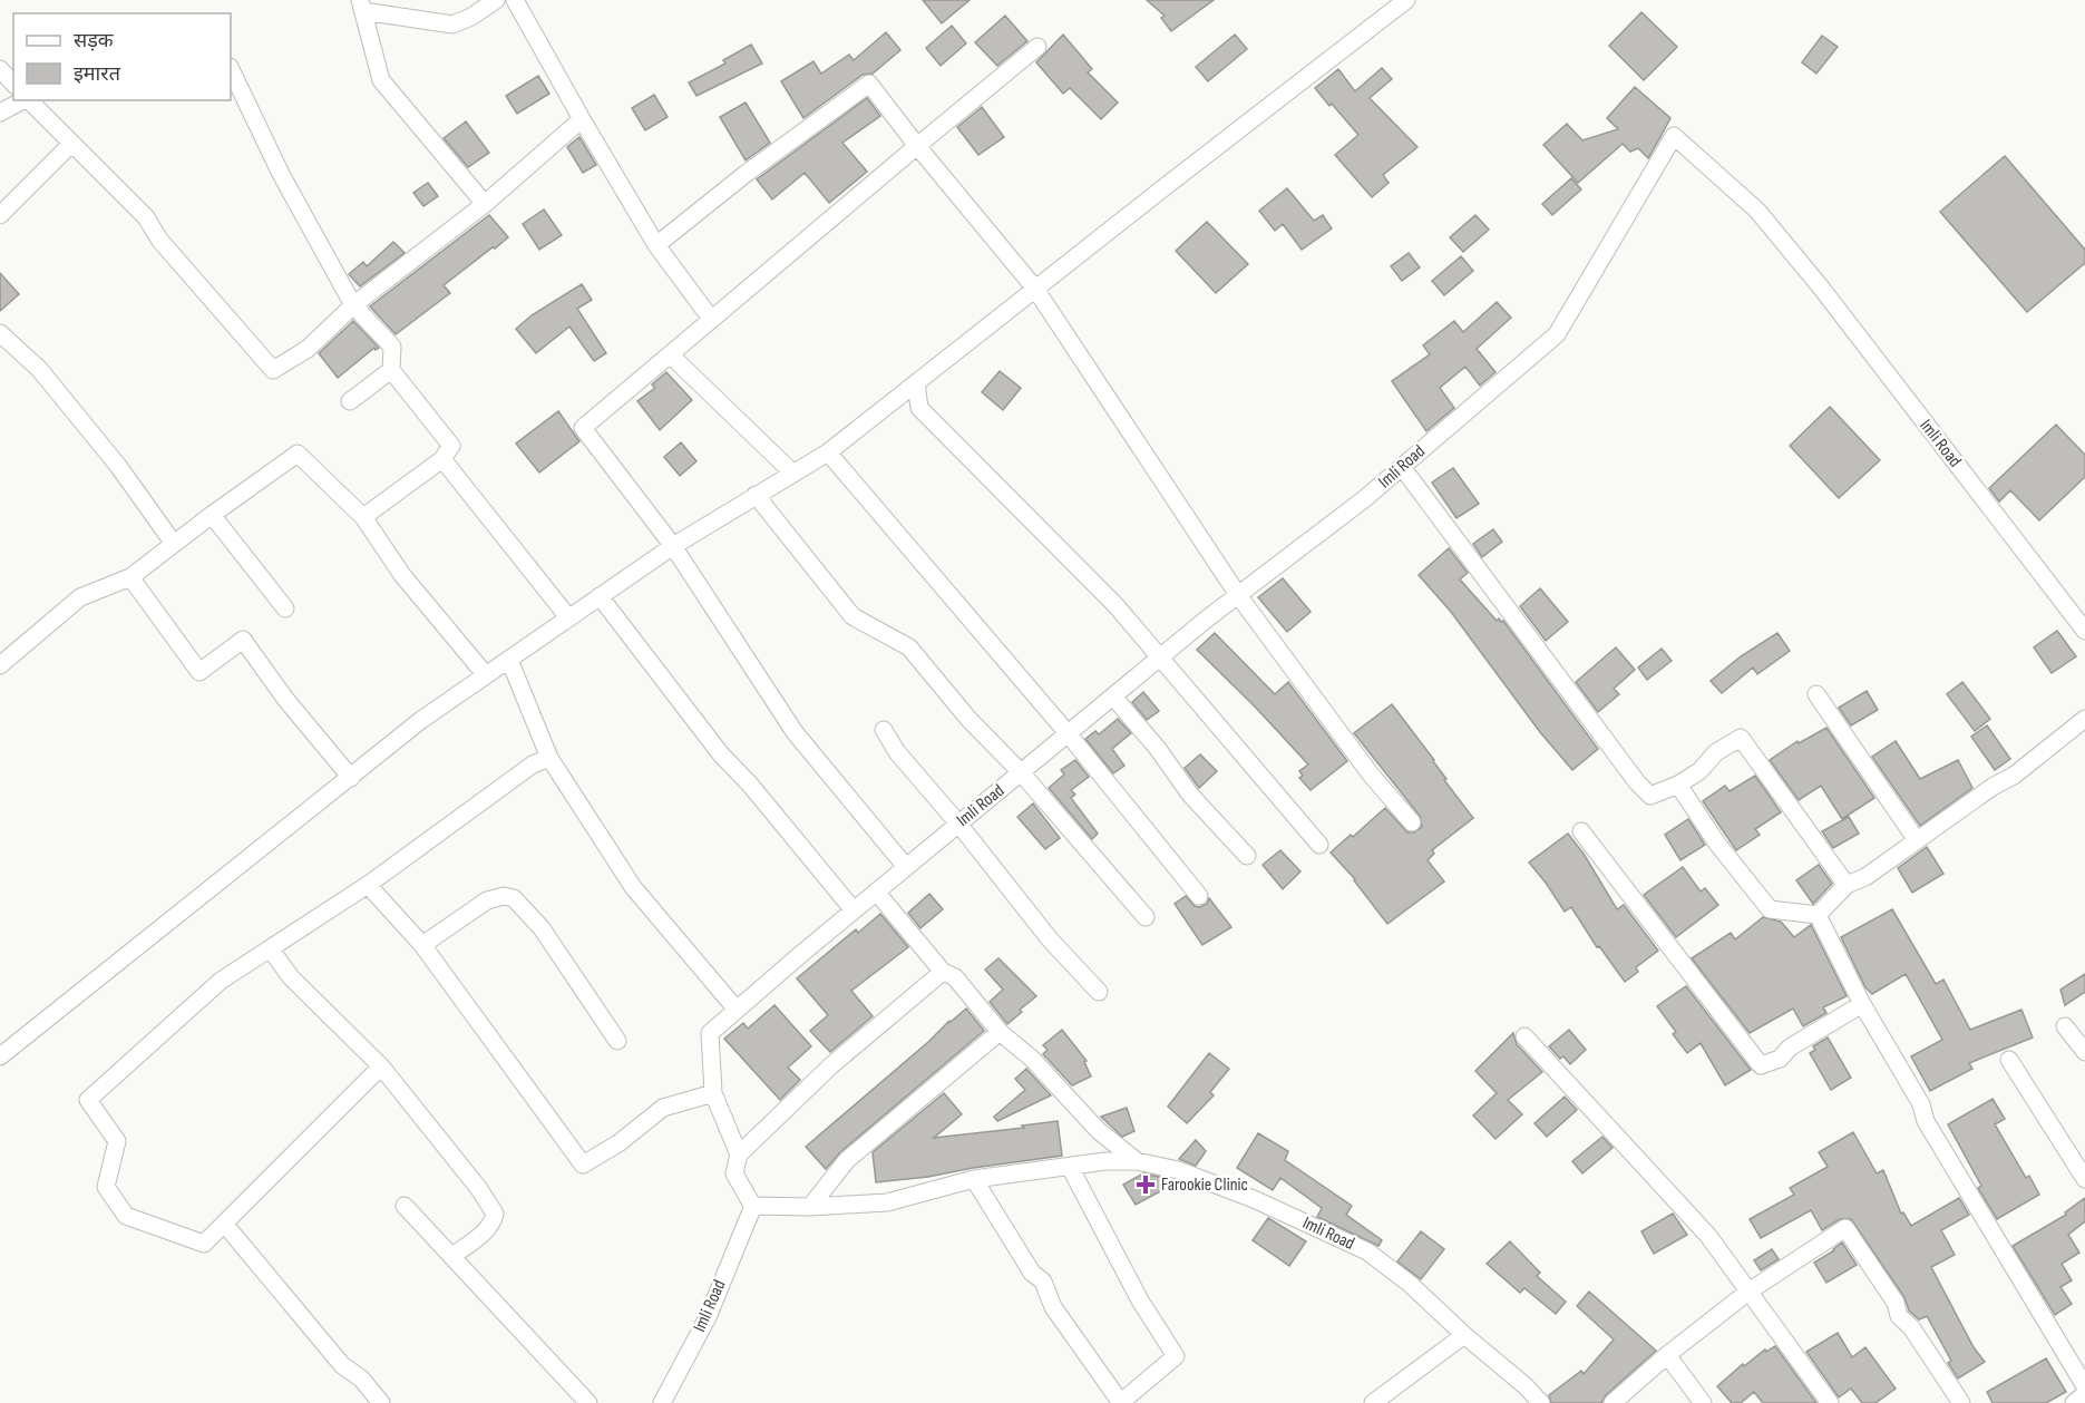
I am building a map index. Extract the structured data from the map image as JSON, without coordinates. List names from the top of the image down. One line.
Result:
{"streets":{"street":["Imli Road"]},"places":{"health":["Farookie Clinic"]},"legend":["सड़क","इमारत"]}
